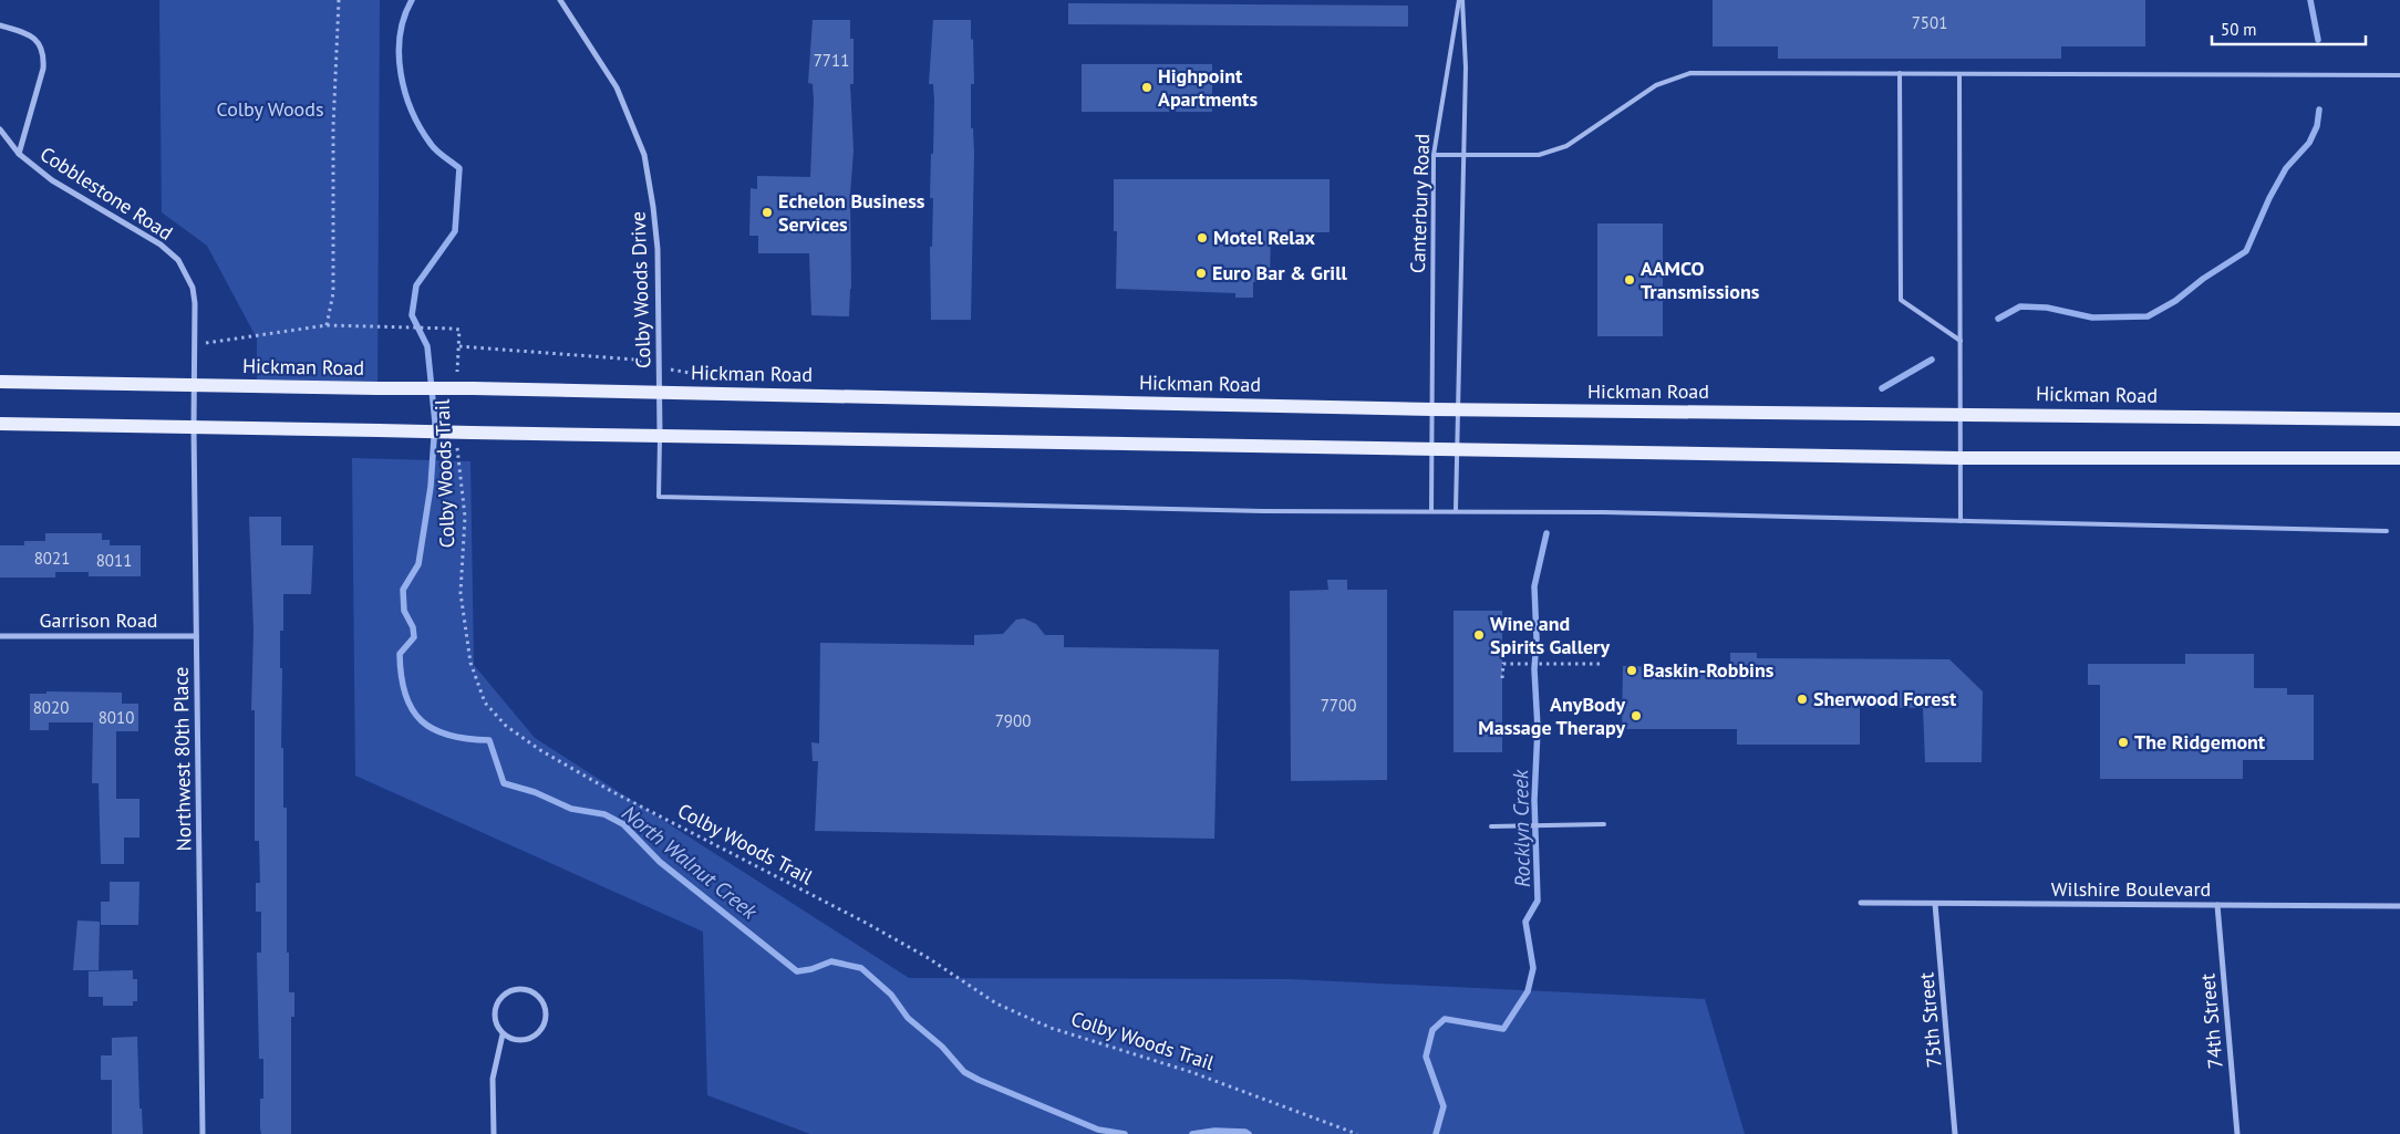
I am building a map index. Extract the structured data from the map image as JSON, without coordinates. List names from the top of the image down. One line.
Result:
{"streets":{"main road":["Hickman Road"],"street":["Cobblestone Road","Colby Woods Drive","Garrison Road","Northwest 80th Place","Wilshire Boulevard","75th Street","74th Street"],"lane":["Canterbury Road"],"path":["Colby Woods Trail"]},"crossings":[["Cobblestone Road","Hickman Road"],["Cobblestone Road","Northwest 80th Place"],["Canterbury Road","Hickman Road"],["Colby Woods Drive","Hickman Road"],["Hickman Road","Northwest 80th Place"],["Garrison Road","Northwest 80th Place"],["Wilshire Boulevard","75th Street"],["Wilshire Boulevard","74th Street"]],"water":["Rocklyn Creek","North Walnut Creek"],"parks":["Colby Woods"],"places":["Highpoint Apartments","Echelon Business Services","Motel Relax","Euro Bar & Grill","AAMCO Transmissions","Wine and Spirits Gallery","Baskin-Robbins","Sherwood Forest","AnyBody Massage Therapy","The Ridgemont"],"house_numbers":["7501","7711","8021","8011","7700","8020","8010","7900"],"scale_bar":"50 m"}
